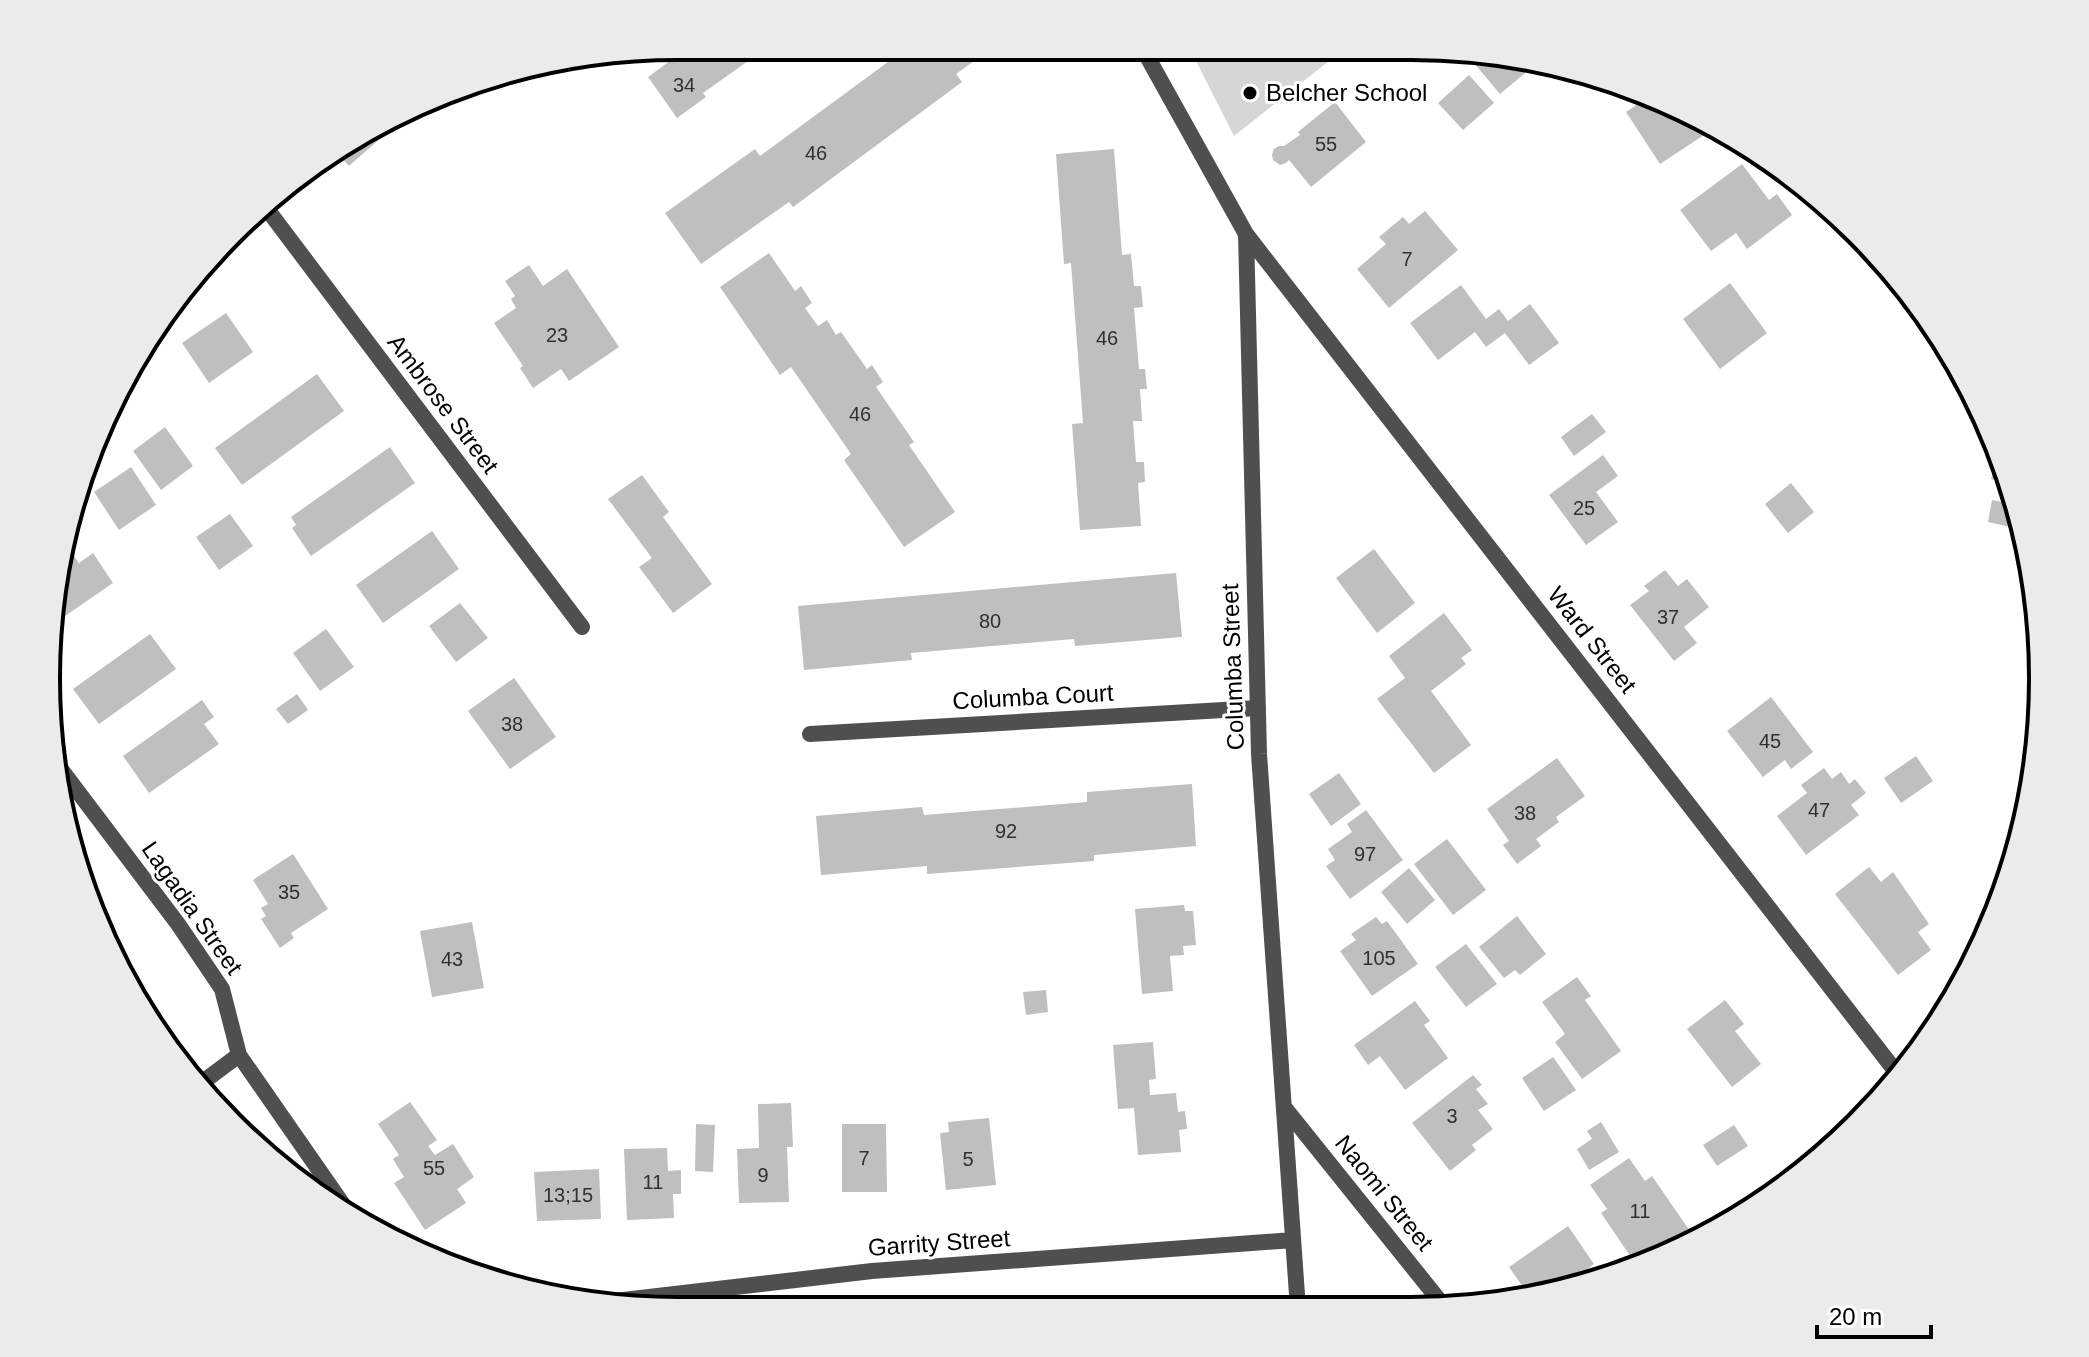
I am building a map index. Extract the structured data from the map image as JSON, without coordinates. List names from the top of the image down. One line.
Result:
{"streets":{"street":["Ambrose Street","Ward Street","Columba Street","Columba Court","Lagadia Street","Naomi Street","Garrity Street"]},"crossings":[["Ward Street","Columba Street"],["Columba Street","Columba Court"],["Columba Street","Naomi Street"],["Columba Street","Garrity Street"]],"places":["Belcher School"],"house_numbers":["34","55","46","7","23","46","46","25","37","80","38","45","47","38","92","97","35","105","43","3","7","5","55","9","11","13;15","11"],"scale_bar":"20 m"}
